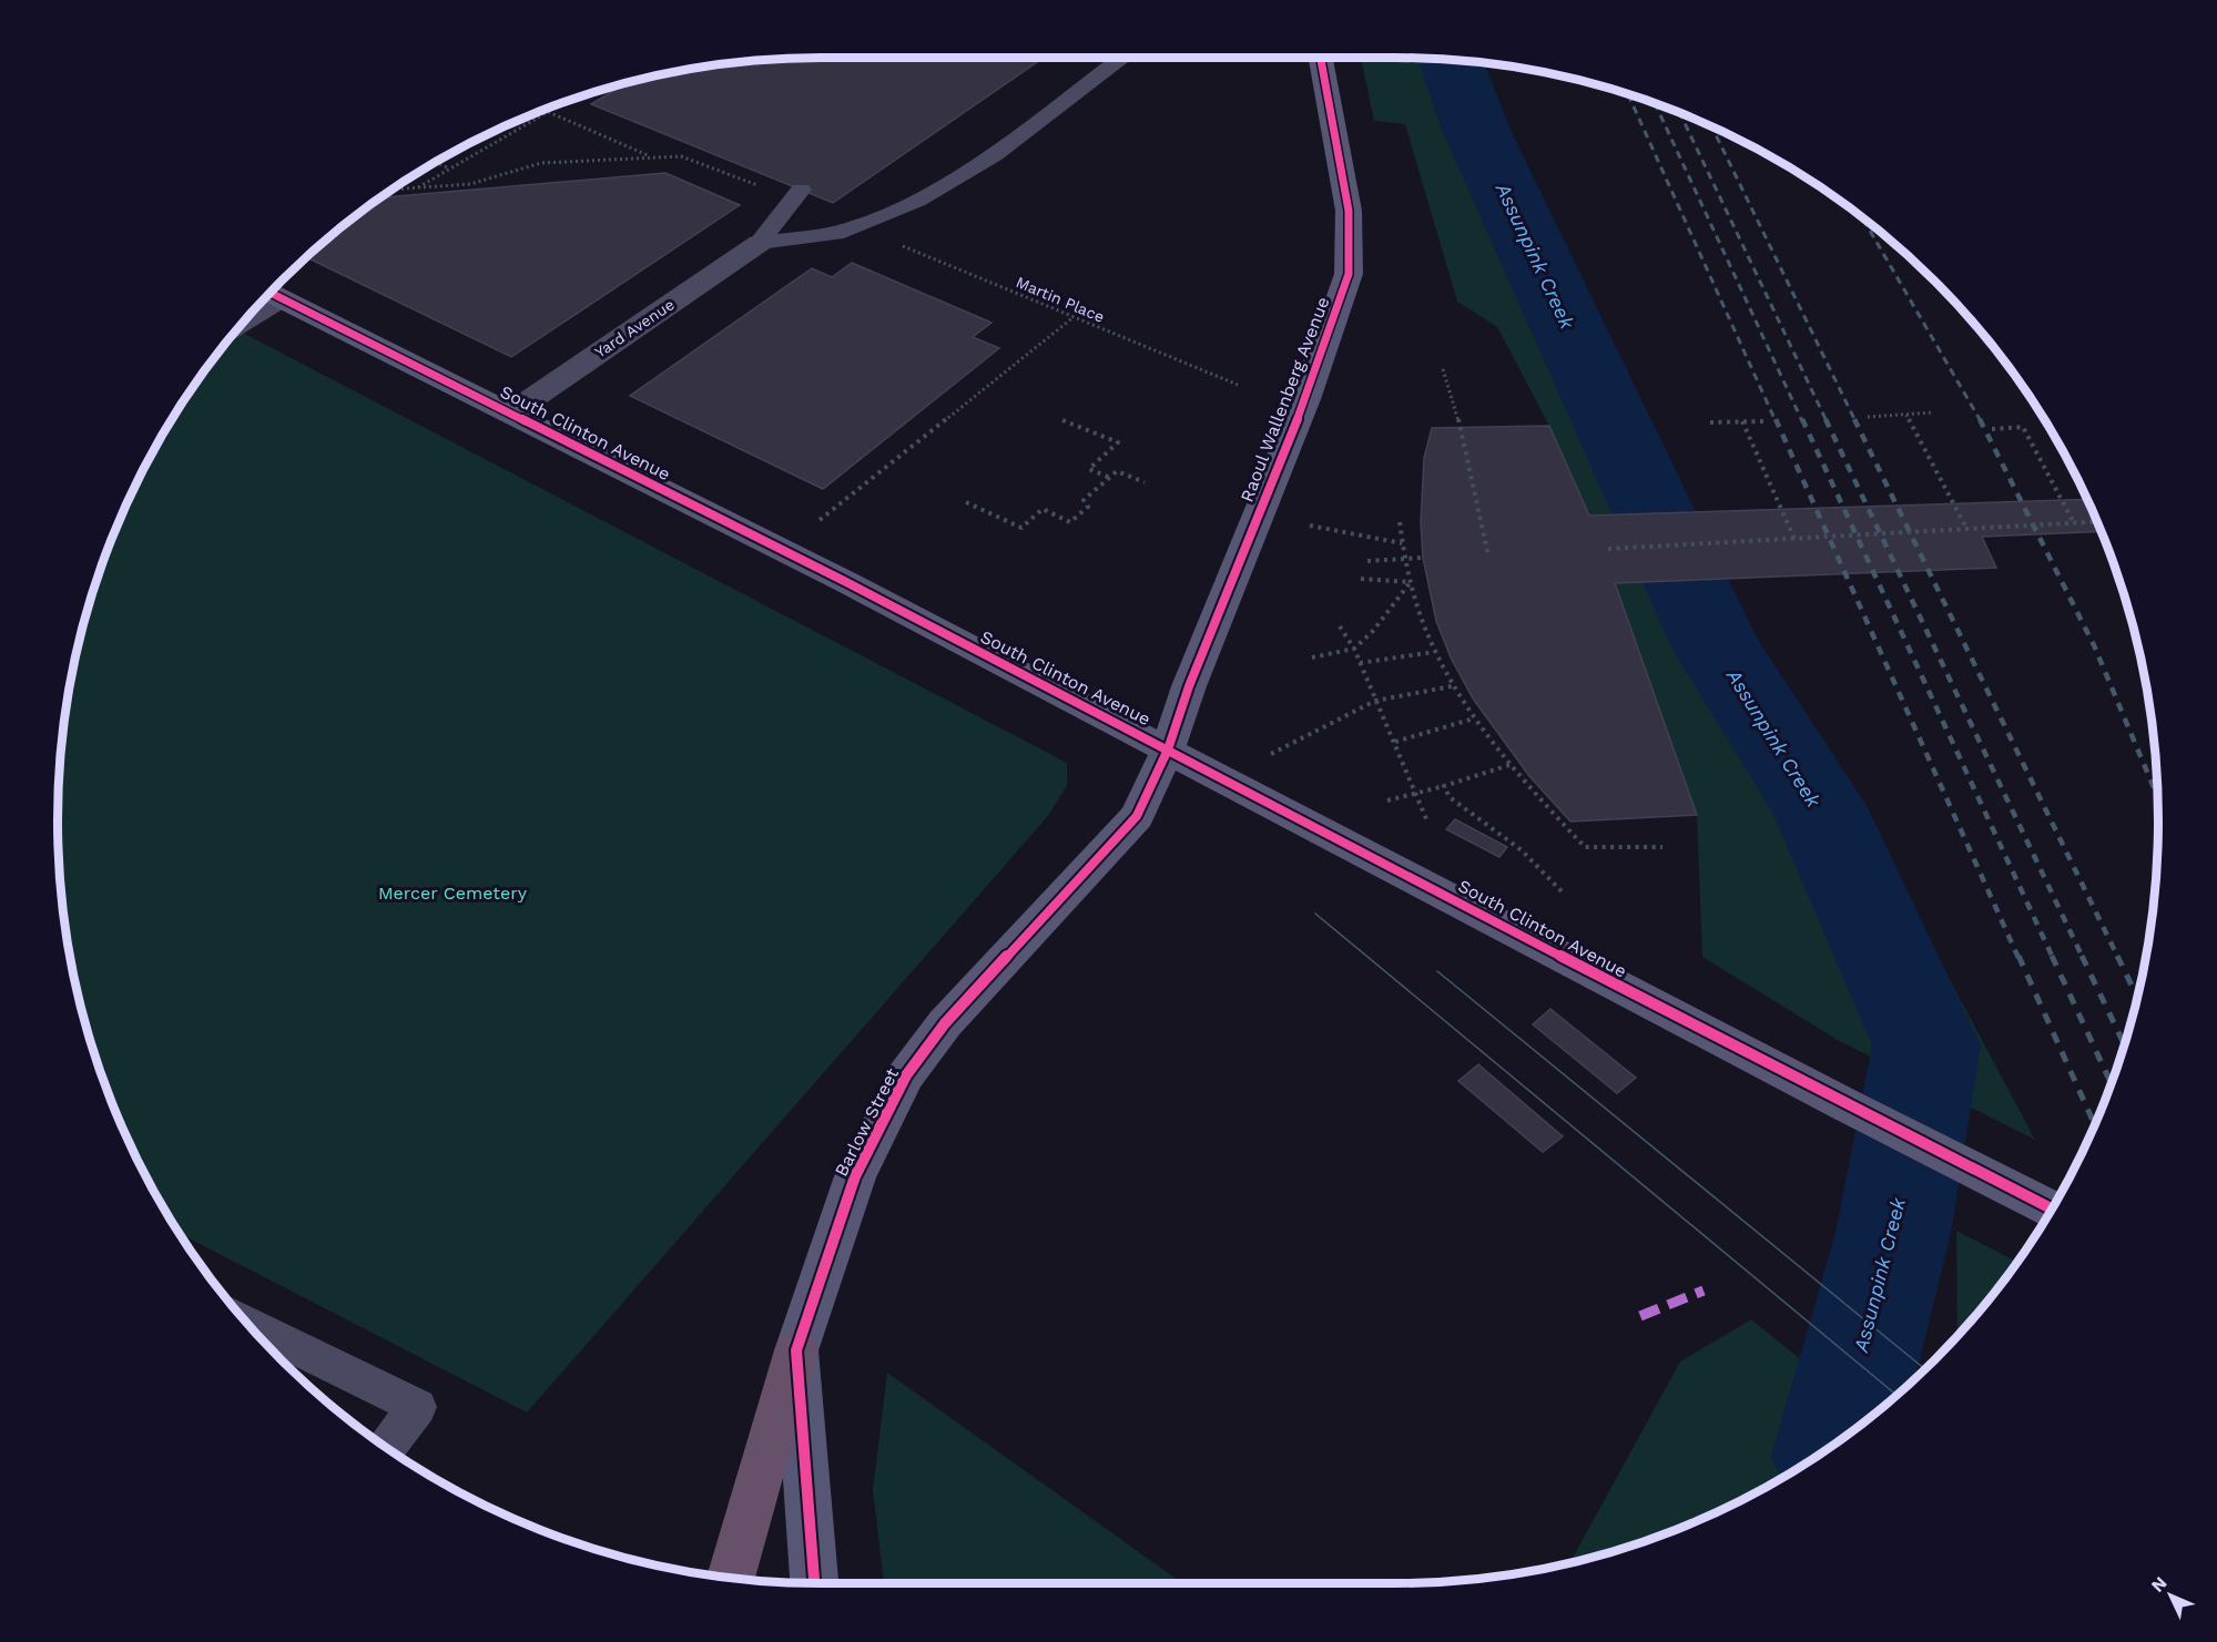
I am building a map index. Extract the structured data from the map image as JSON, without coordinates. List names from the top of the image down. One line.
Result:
{"streets":{"street":["Yard Avenue","Raoul Wallenberg Avenue","South Clinton Avenue","Barlow Street"],"path":["Martin Place"]},"crossings":[["Yard Avenue","South Clinton Avenue"],["Raoul Wallenberg Avenue","South Clinton Avenue"],["Raoul Wallenberg Avenue","Barlow Street"],["South Clinton Avenue","Barlow Street"]],"water":["Assunpink Creek"],"parks":["Mercer Cemetery"],"north":"top left"}
